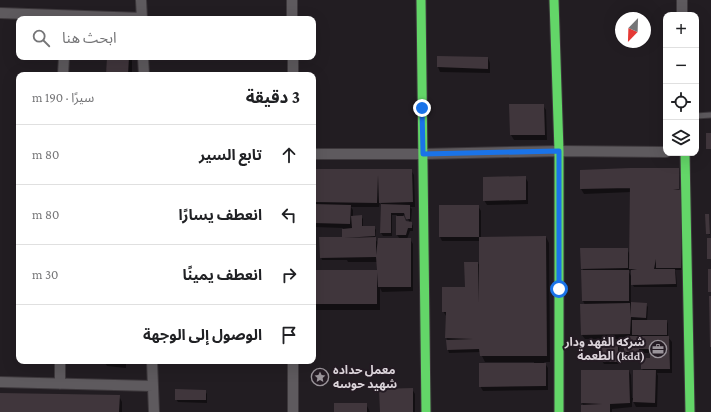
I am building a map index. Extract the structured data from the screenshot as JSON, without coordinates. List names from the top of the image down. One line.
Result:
{"places":{"office":["شركه الفهد ودار الطعمة (kdd)"],"place":["معمل حداده شهيد حوسه"]},"north":"bottom left","page":{"map_buttons":["+","−"],"search":"ابحث هنا","heading":["3 دقيقة","سيرًا · 190 m"],"list":[["تابع السير","80 m"],["انعطف يسارًا","80 m"],["انعطف يمينًا","30 m"],"الوصول إلى الوجهة"]}}
